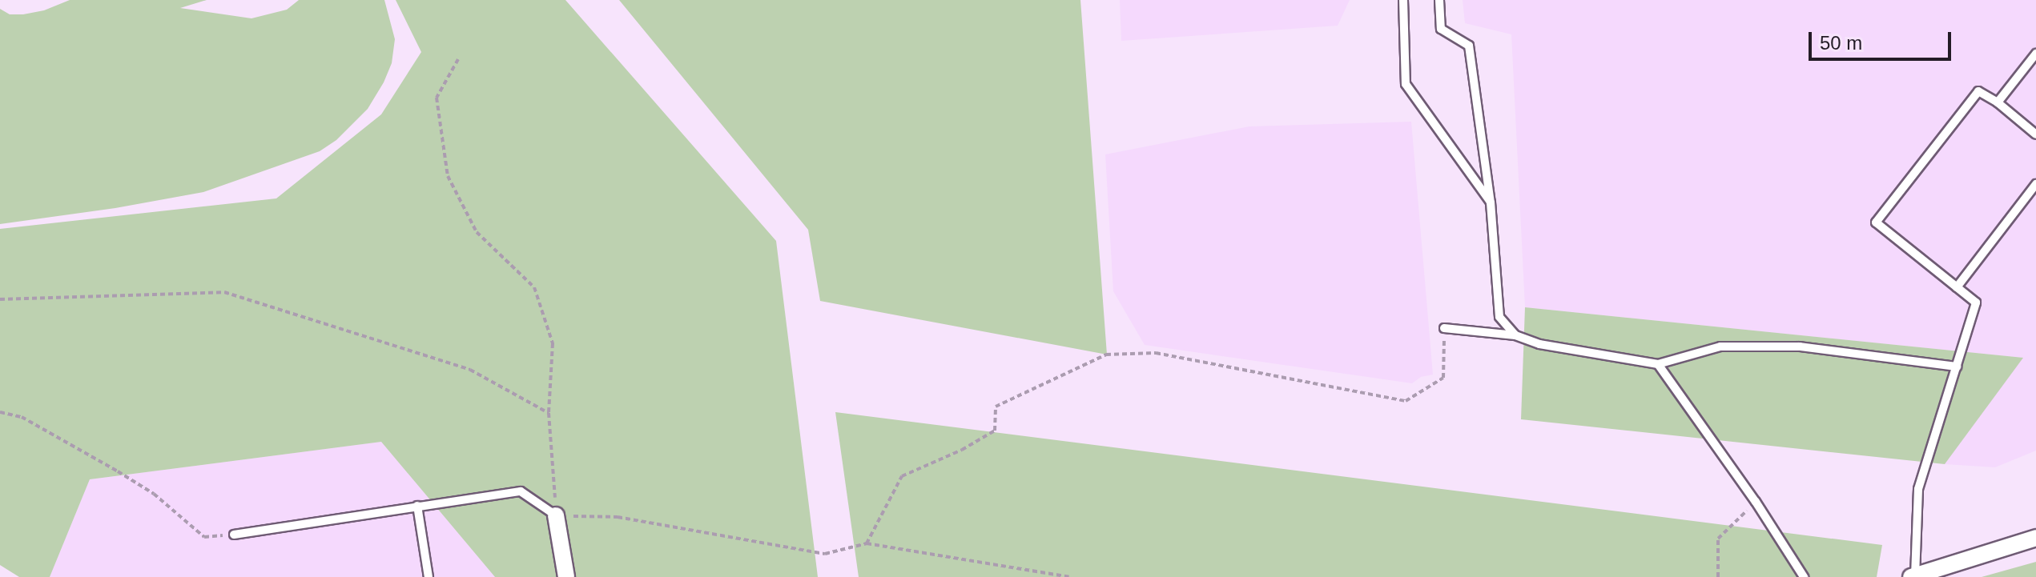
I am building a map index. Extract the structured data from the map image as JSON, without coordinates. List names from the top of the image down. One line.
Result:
{"scale_bar":"50 m"}
